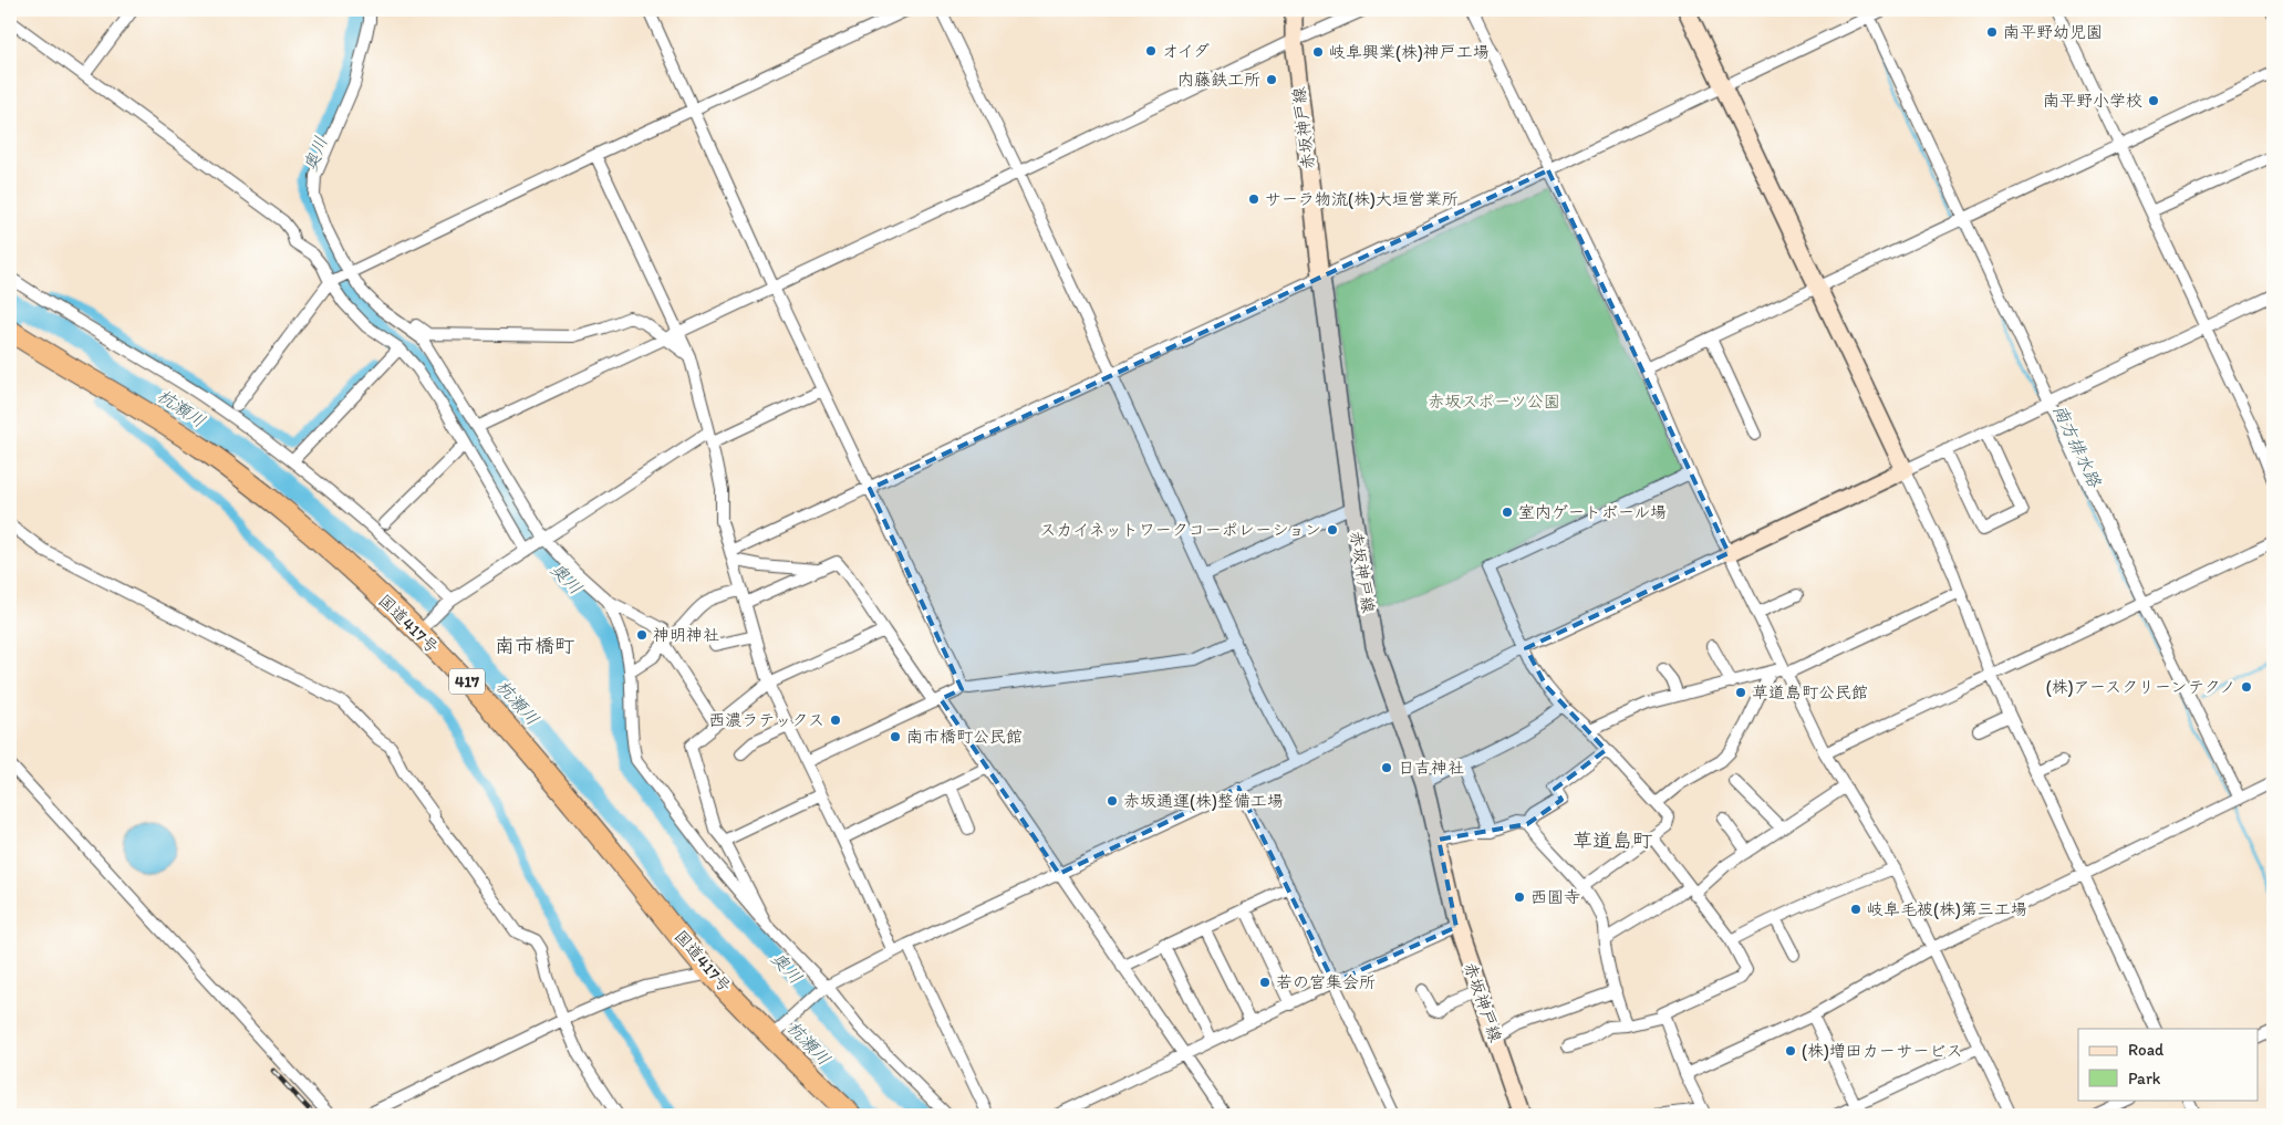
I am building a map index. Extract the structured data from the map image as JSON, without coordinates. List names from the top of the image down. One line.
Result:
{"streets":{"highway":["国道417号","417"],"main road":["赤坂神戸線"]},"districts":["南市橋町","草道島町"],"water":["奥川","杭瀬川","南方排水路"],"parks":["赤坂スポーツ公園"],"places":["南平野幼児園","オイダ","岐阜興業(株)神戸工場","内藤鉄工所","南平野小学校","サーラ物流(株)大垣営業所","室内ゲートボール場","スカイネットワークコーポレーション","神明神社","(株)アースクリーンテクノ","草道島町公民館","西濃ラテックス","南市橋町公民館","日吉神社","赤坂通運(株)整備工場","西圓寺","岐阜毛被(株)第三工場","若の宮集会所","(株)増田カーサービス"],"legend":["Road","Park"]}
